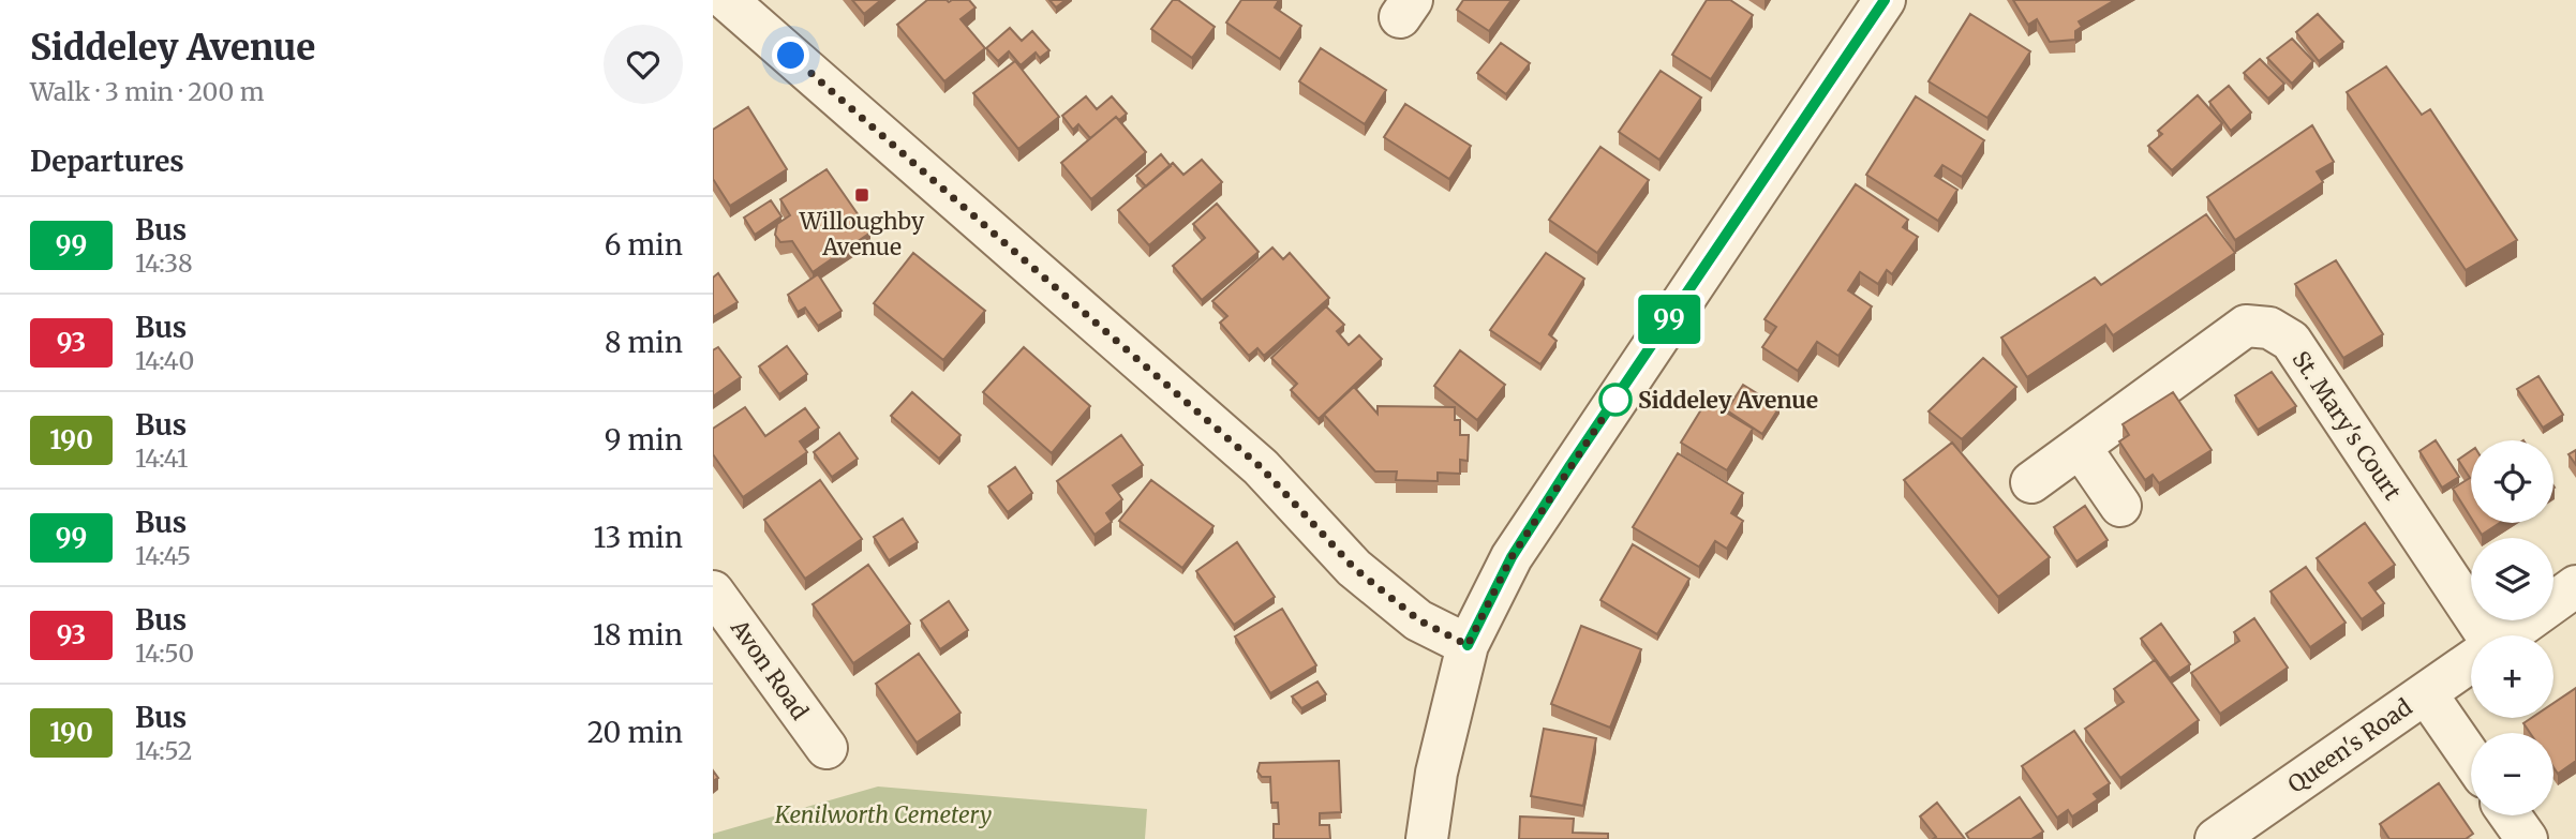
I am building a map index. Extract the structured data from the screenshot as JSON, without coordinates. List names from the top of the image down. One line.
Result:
{"streets":{"street":["St. Mary's Court","Avon Road","Queen's Road"]},"parks":["Kenilworth Cemetery"],"places":{"transit":["Willoughby Avenue"],"other":["Siddeley Avenue"]},"lines":["bus line 99"],"page":{"heading":[["Siddeley Avenue","Walk · 3 min · 200 m"],"Departures"],"on_map":"99","list":[{"mark":"99","name":"Bus","note":"14:38","value":"6 min"},{"mark":"93","name":"Bus","note":"14:40","value":"8 min"},{"mark":"190","name":"Bus","note":"14:41","value":"9 min"},{"mark":"99","name":"Bus","note":"14:45","value":"13 min"},{"mark":"93","name":"Bus","note":"14:50","value":"18 min"},{"mark":"190","name":"Bus","note":"14:52","value":"20 min"}],"map_buttons":["+","−"]}}
